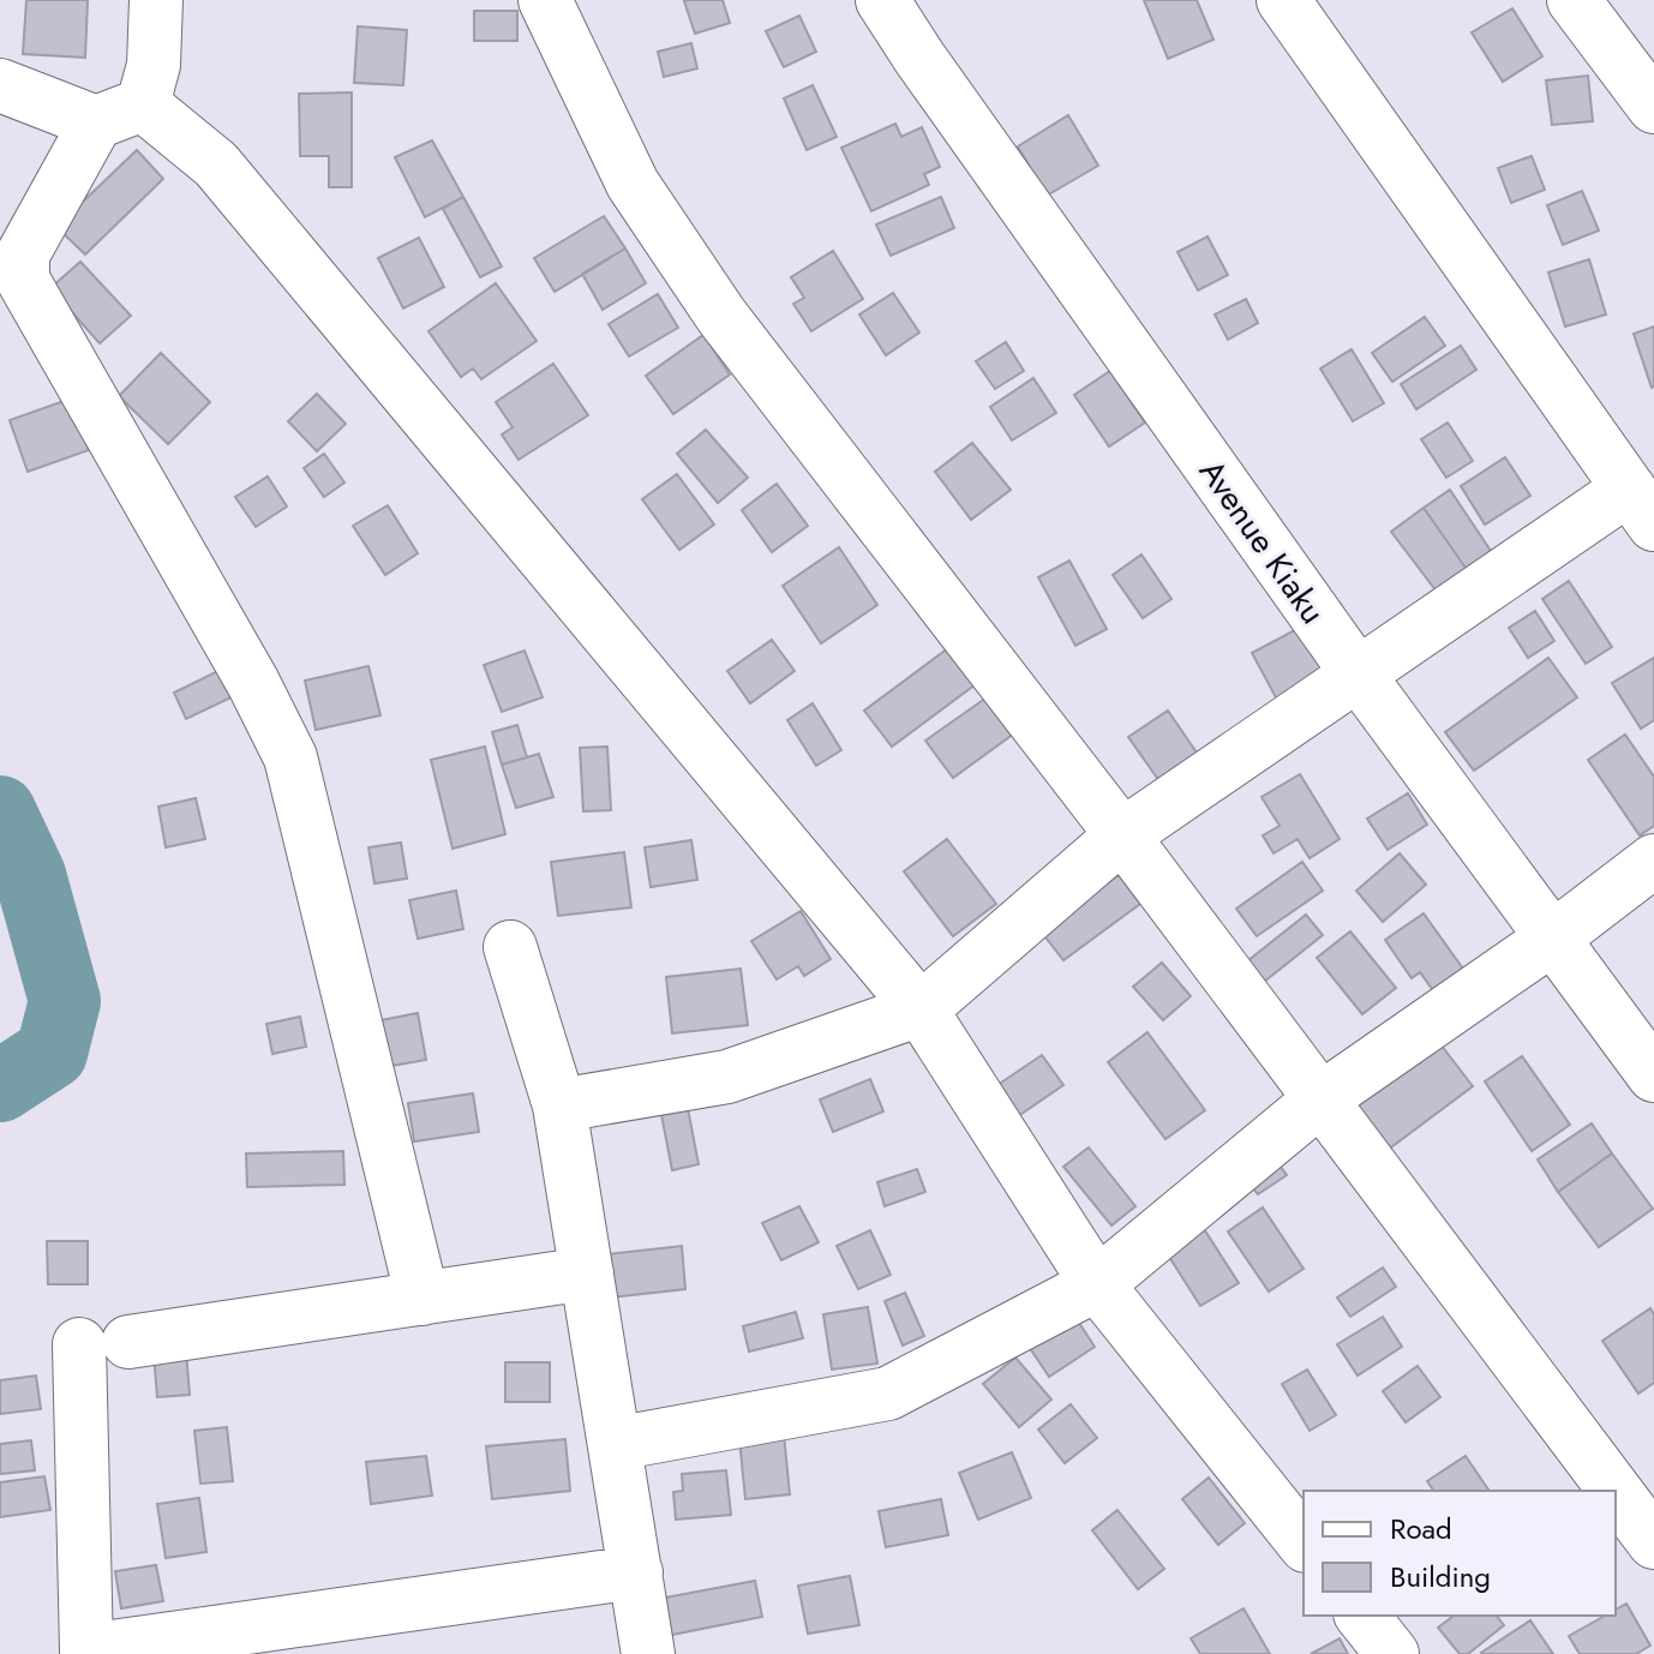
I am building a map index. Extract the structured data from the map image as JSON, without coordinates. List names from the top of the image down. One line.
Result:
{"streets":{"street":["Avenue Kiaku"]},"legend":["Road","Building"]}
